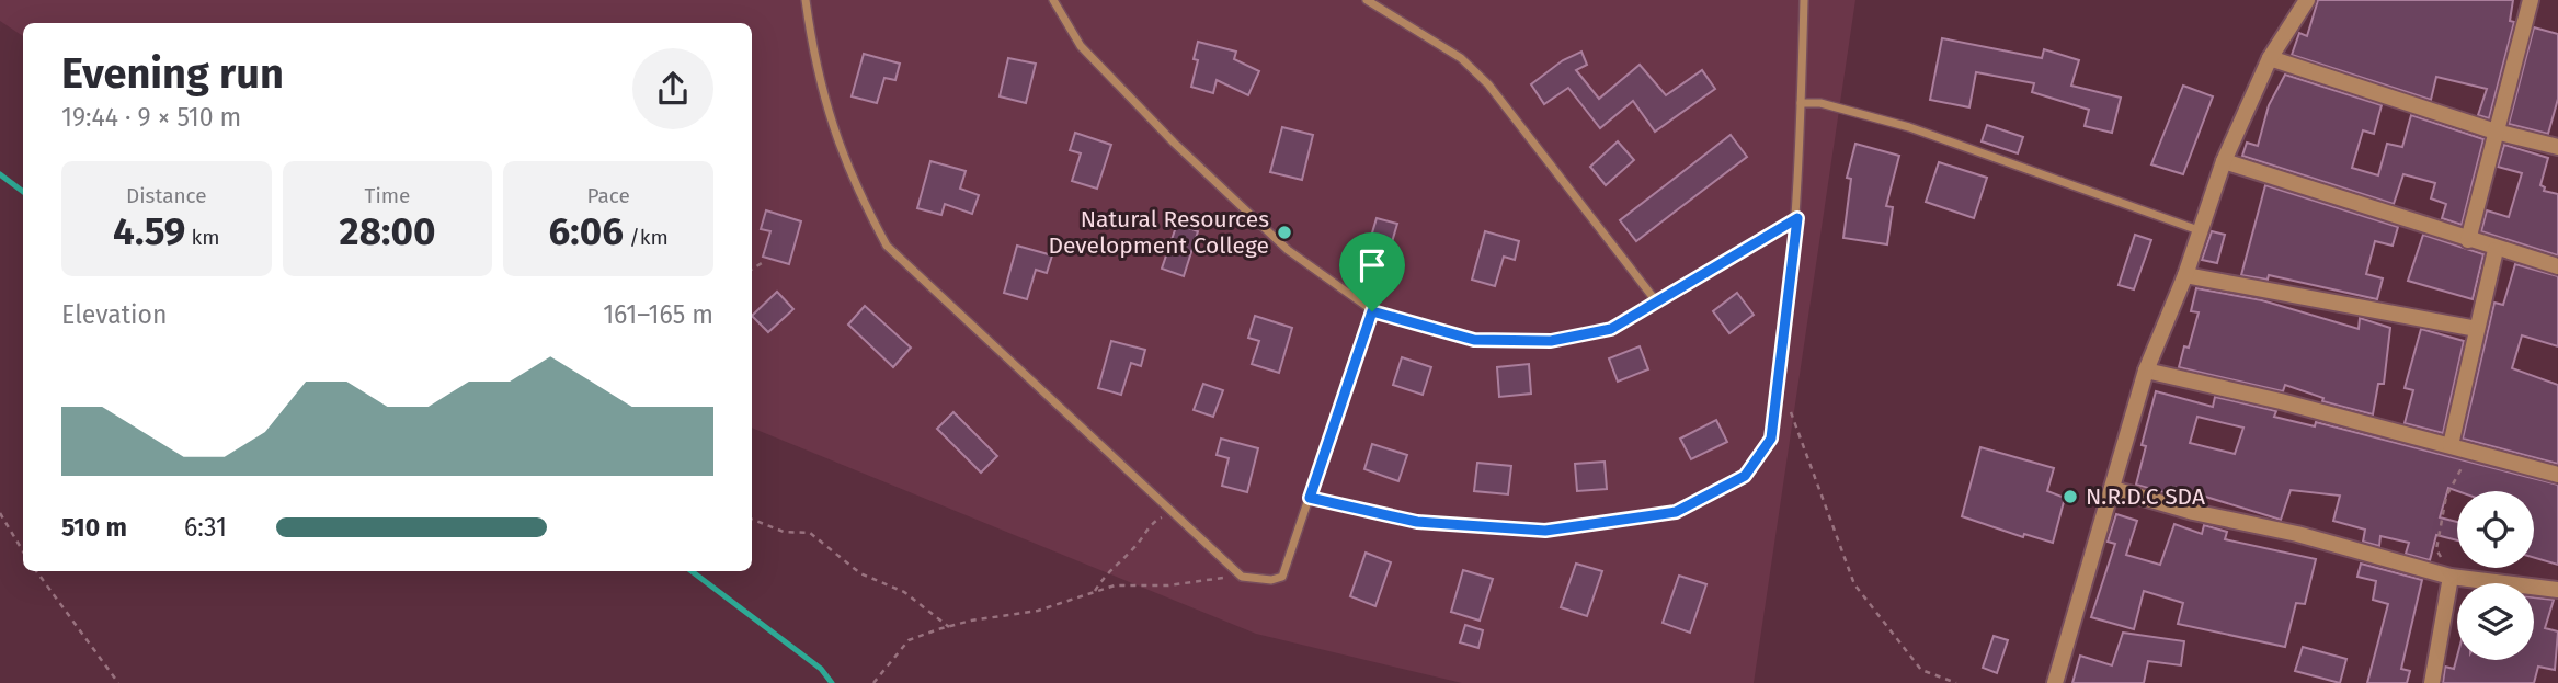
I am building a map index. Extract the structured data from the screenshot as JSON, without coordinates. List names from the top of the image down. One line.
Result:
{"places":["Natural Resources Development College","N.R.D.C SDA"],"page":{"heading":["Evening run","19:44 · 9 × 510 m"],"stats":[["Distance","4.59 km"],["Time","28:00"],["Pace","6:06 /km"]],"chart":["Elevation","161–165 m"],"list":[{"name":"510 m","note":"6:31"}]}}
